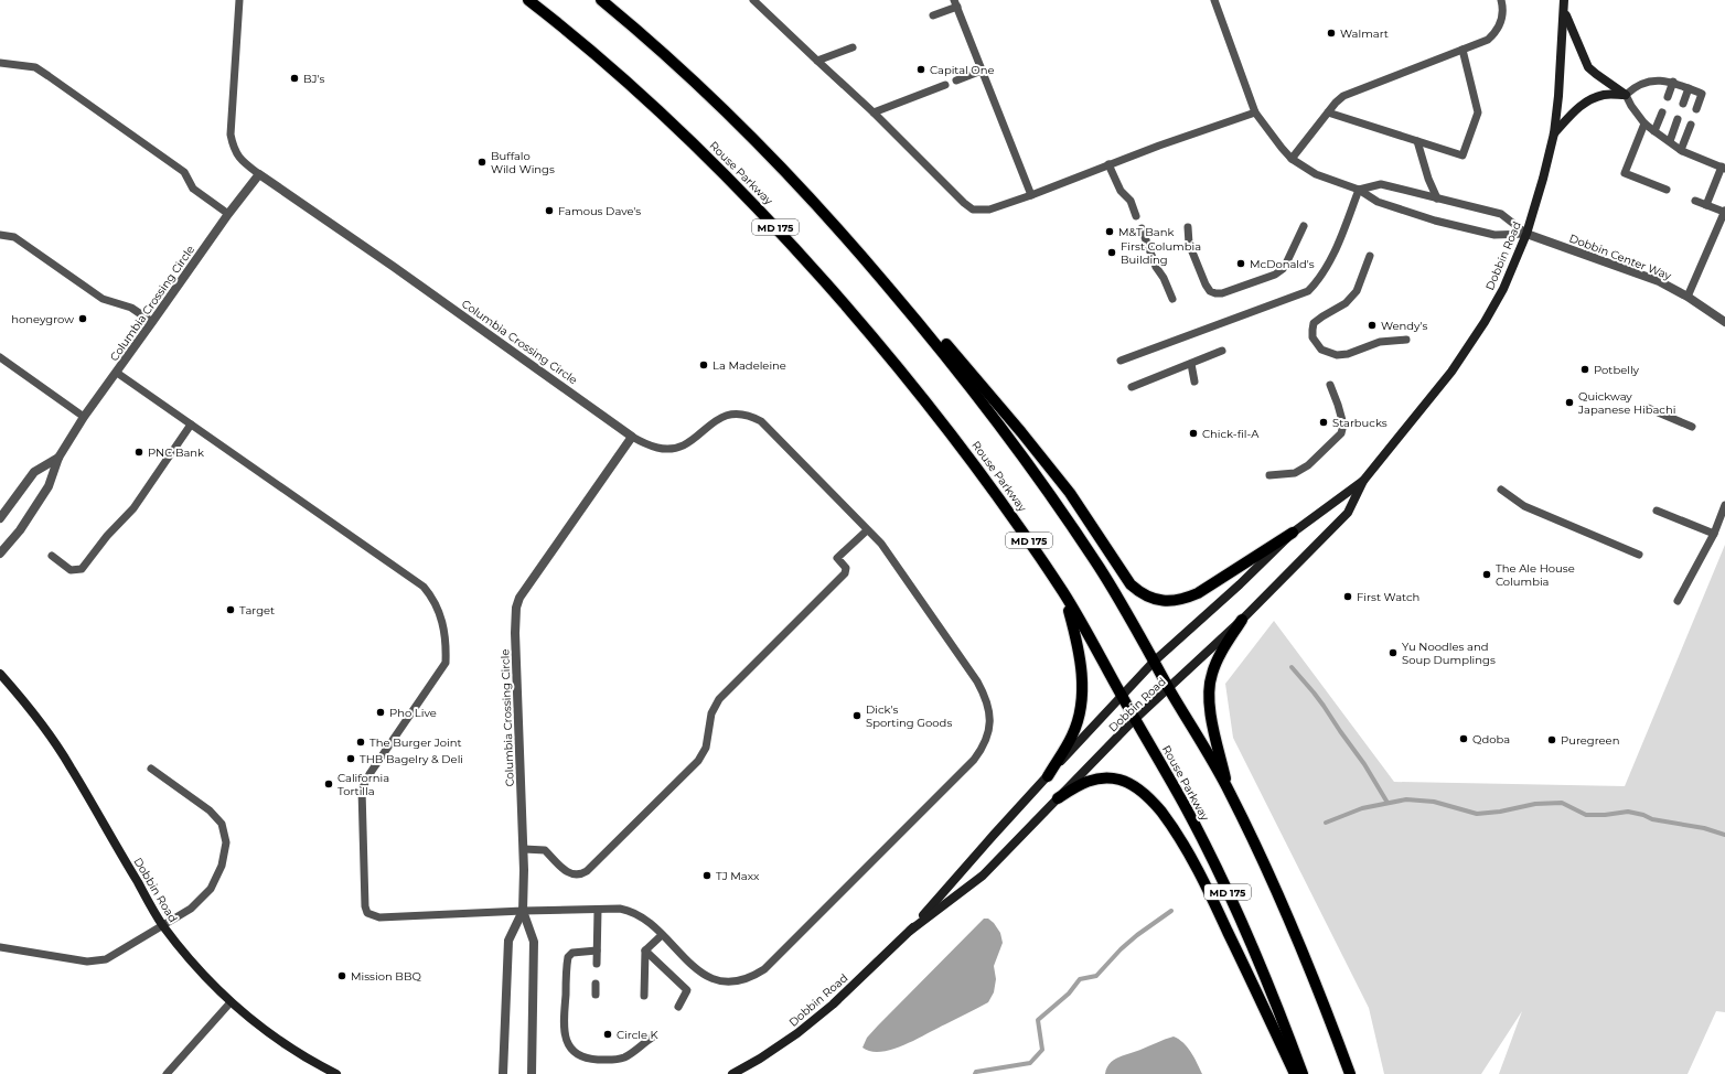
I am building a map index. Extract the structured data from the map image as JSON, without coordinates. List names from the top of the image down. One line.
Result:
{"streets":{"main road":["Rouse Parkway","MD 175"],"street":["Dobbin Road","Dobbin Center Way","Columbia Crossing Circle"]},"crossings":[["Rouse Parkway","Dobbin Road"],["Dobbin Road","Dobbin Center Way"]],"places":["Walmart","Capital One","BJ's","Buffalo Wild Wings","Famous Dave's","M&T Bank","First Columbia Building","McDonald's","honeygrow","Wendy's","La Madeleine","Potbelly","Quickway Japanese Hibachi","Starbucks","Chick-fil-A","PNC Bank","The Ale House Columbia","First Watch","Target","Yu Noodles and Soup Dumplings","Pho Live","Dick's Sporting Goods","Qdoba","Puregreen","The Burger Joint","THB Bagelry & Deli","California Tortilla","TJ Maxx","Mission BBQ","Circle K"]}
